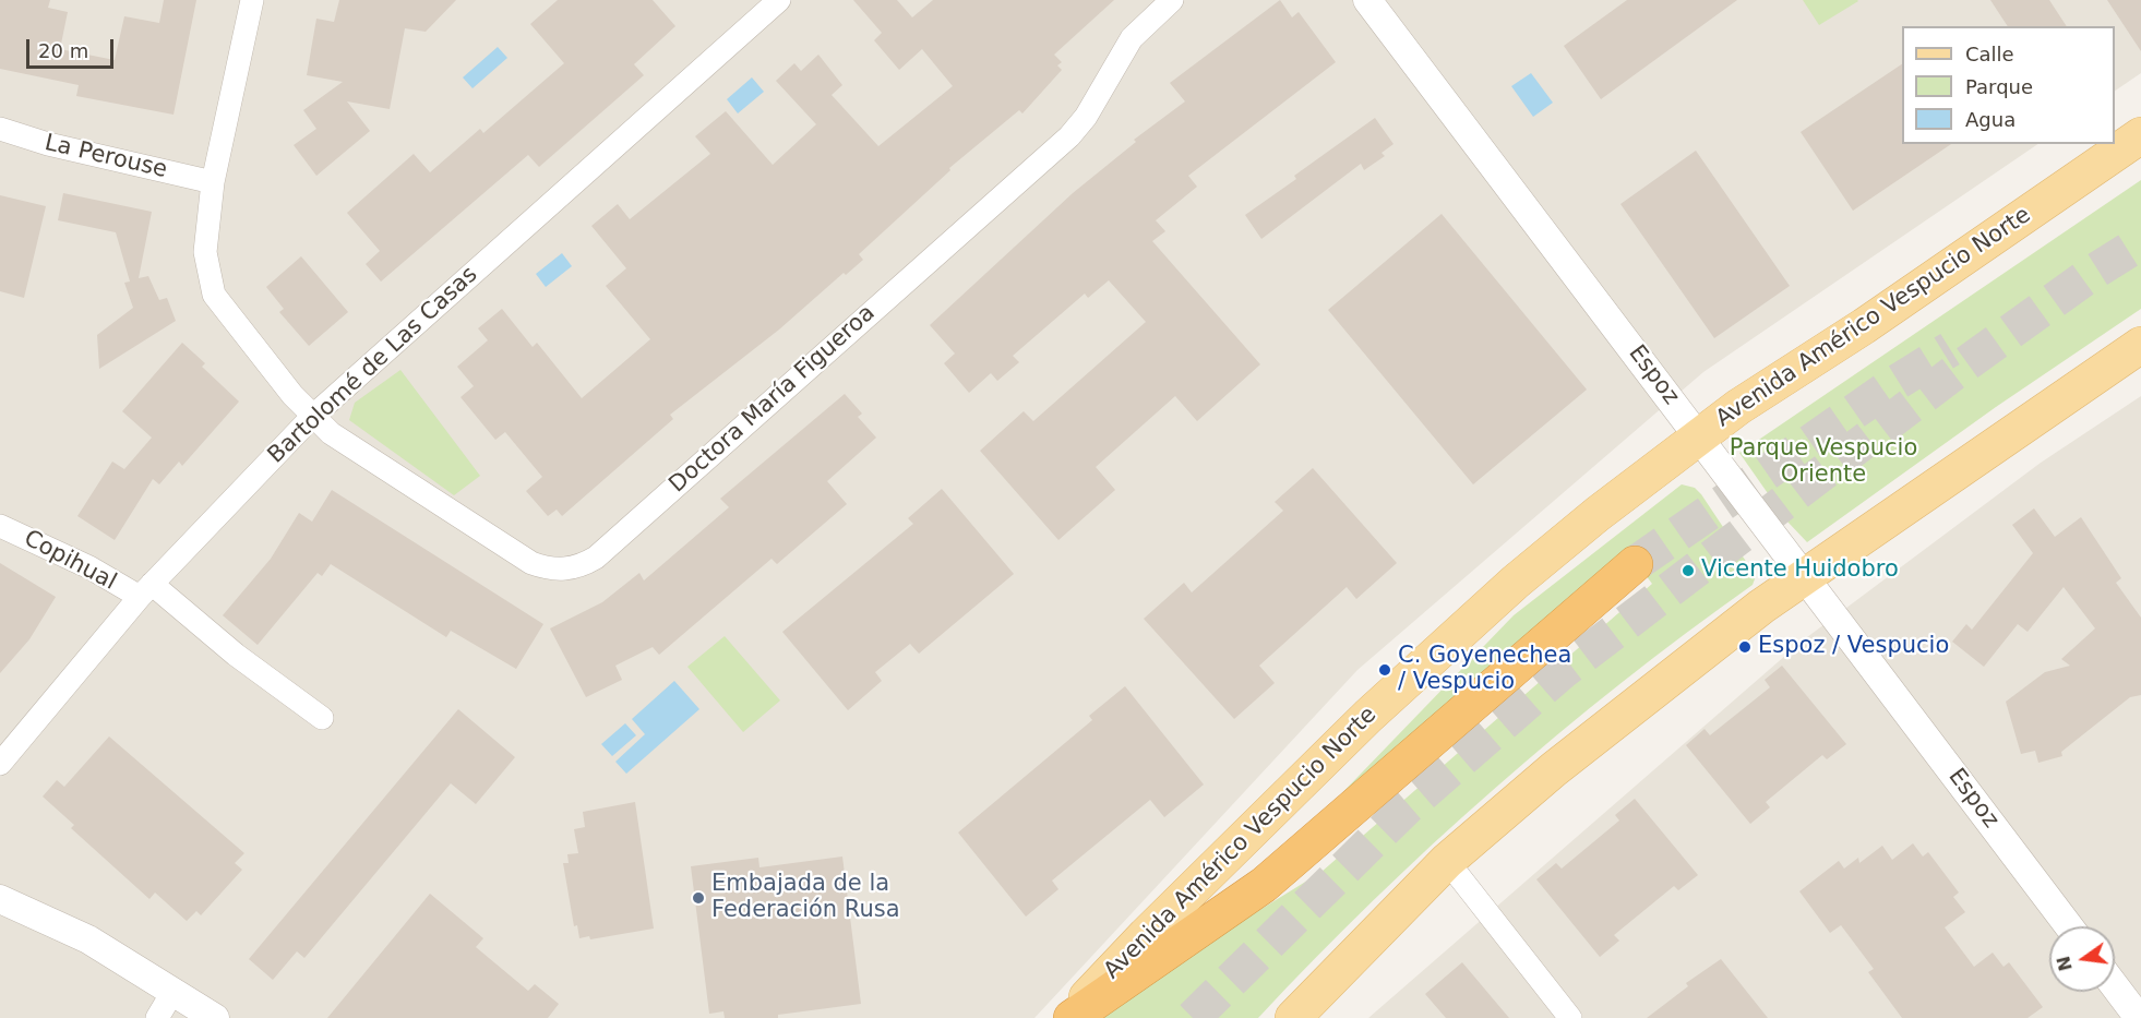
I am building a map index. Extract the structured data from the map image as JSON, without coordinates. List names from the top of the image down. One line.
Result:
{"streets":{"main road":["Avenida Américo Vespucio Norte"],"street":["La Perouse","Bartolomé de Las Casas","Espoz","Doctora María Figueroa","Copihual"]},"crossings":[["La Perouse","Doctora María Figueroa"],["Avenida Américo Vespucio Norte","Espoz"],["Bartolomé de Las Casas","Doctora María Figueroa"],["Bartolomé de Las Casas","Copihual"]],"parks":["Parque Vespucio Oriente"],"places":["Vicente Huidobro","Espoz / Vespucio","C. Goyenechea / Vespucio","Embajada de la Federación Rusa"],"legend":["Calle","Parque","Agua"],"scale_bar":"20 m","north":"left"}
